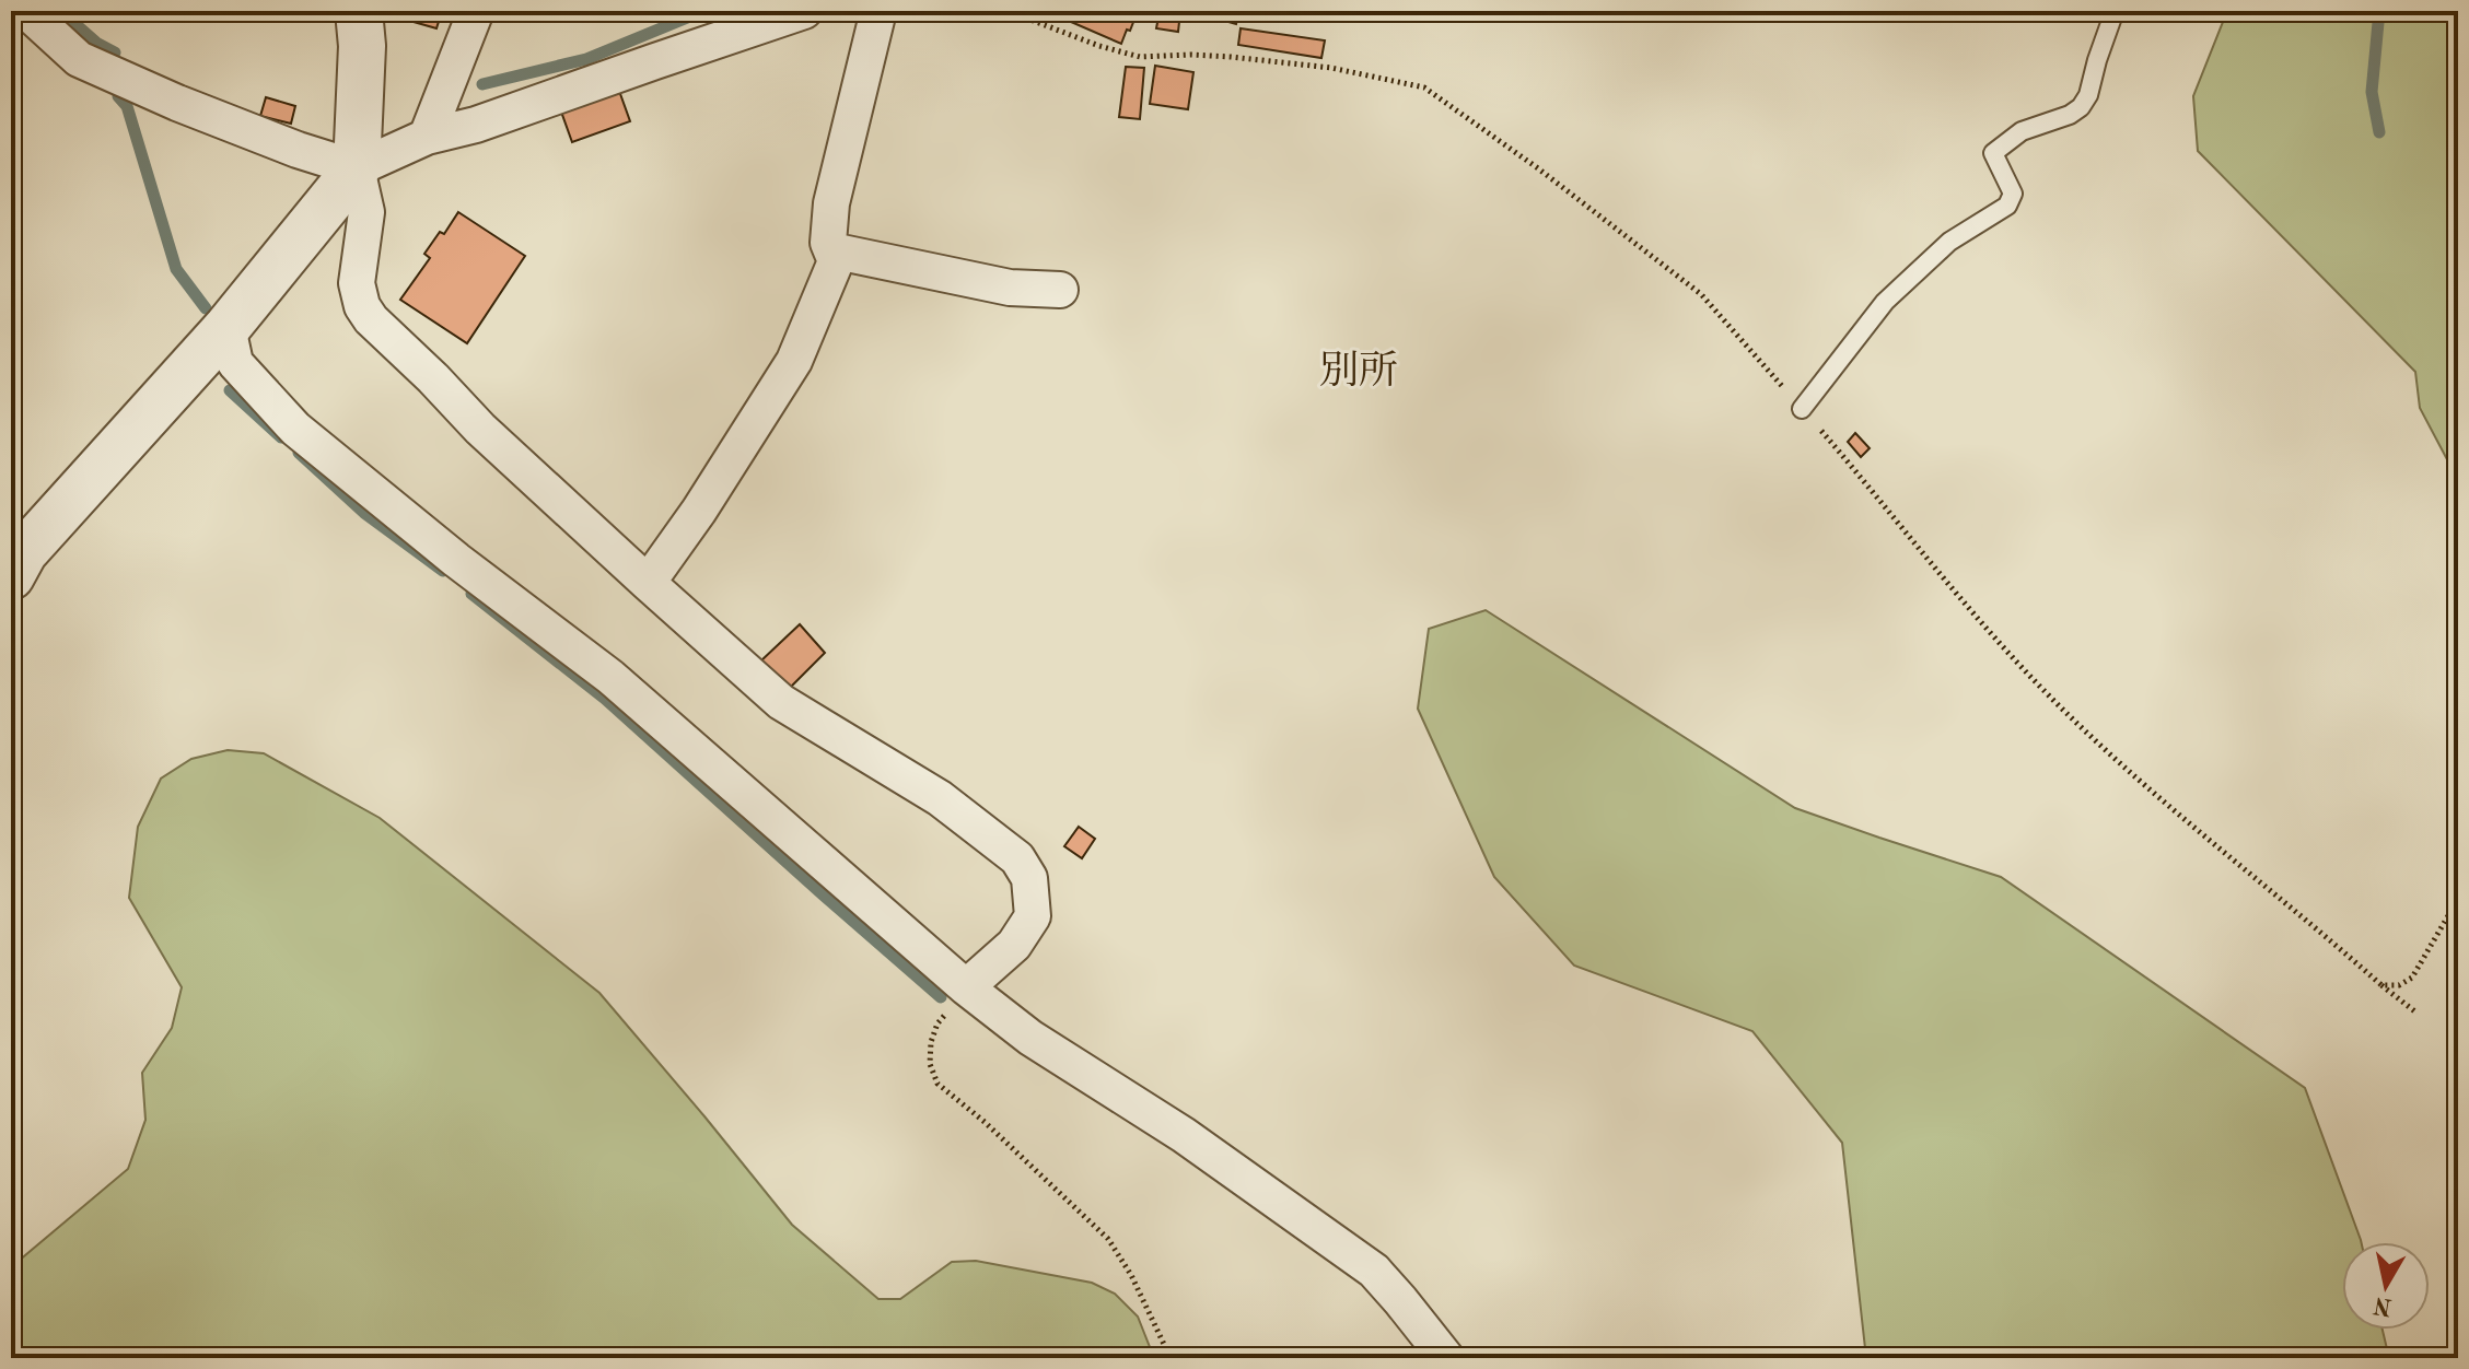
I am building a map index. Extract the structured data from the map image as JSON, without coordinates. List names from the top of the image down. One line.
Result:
{"districts":["別所"],"north":"bottom"}
